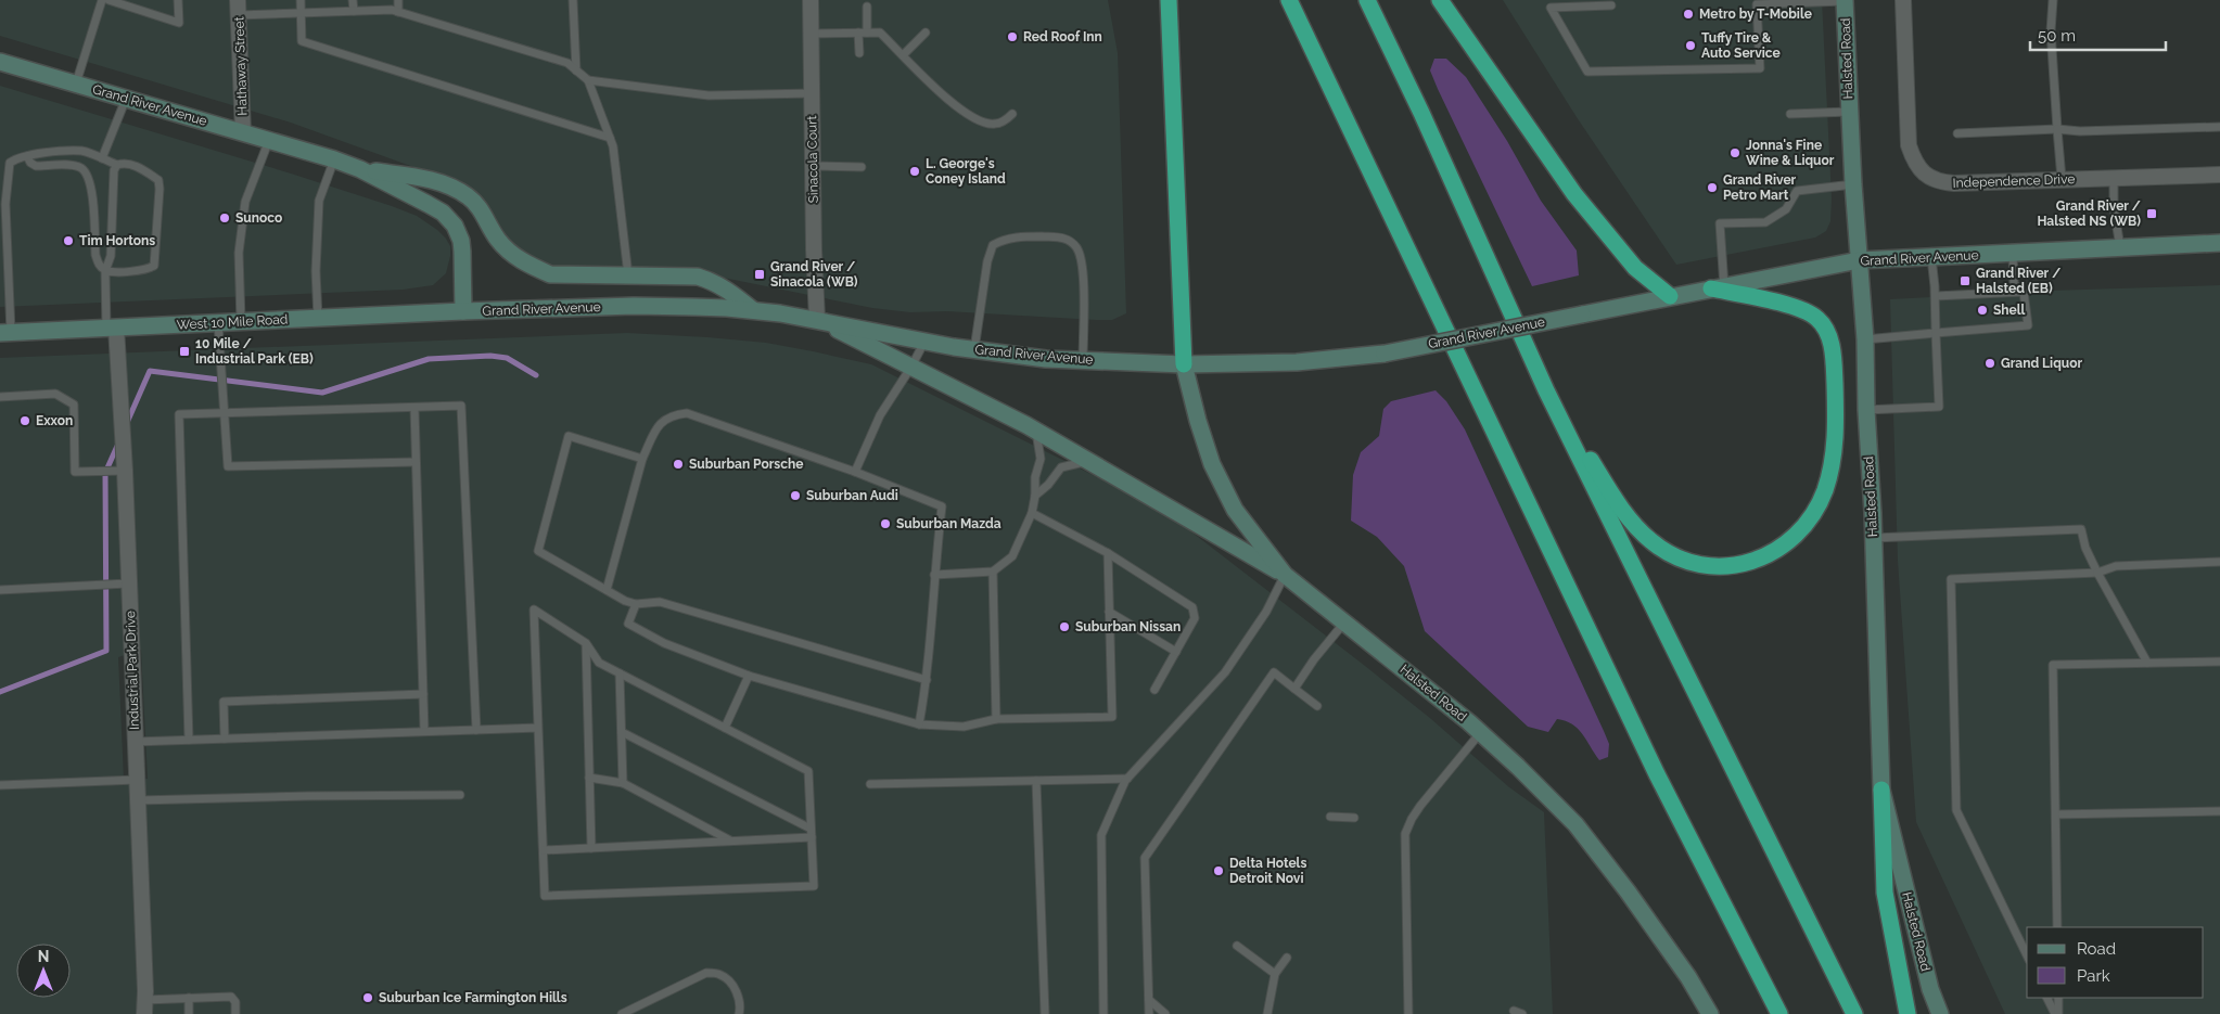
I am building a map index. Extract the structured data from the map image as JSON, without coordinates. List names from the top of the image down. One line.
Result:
{"streets":{"main road":["Halsted Road","Grand River Avenue","West 10 Mile Road"],"street":["Hathaway Street","Sinacola Court","Independence Drive","Industrial Park Drive"]},"crossings":[["Halsted Road","Grand River Avenue"],["Hathaway Street","Grand River Avenue"],["Grand River Avenue","Sinacola Court"],["Grand River Avenue","West 10 Mile Road"],["West 10 Mile Road","Industrial Park Drive"]],"places":{"other":["Metro by T-Mobile","Red Roof Inn","Tuffy Tire & Auto Service","Jonna's Fine Wine & Liquor","L. George's Coney Island","Grand River Petro Mart","Sunoco","Tim Hortons","Shell","Grand Liquor","Exxon","Suburban Porsche","Suburban Audi","Suburban Mazda","Suburban Nissan","Delta Hotels Detroit Novi","Suburban Ice Farmington Hills"],"transit":["Grand River / Halsted NS (WB)","Grand River / Sinacola (WB)","Grand River / Halsted (EB)","10 Mile / Industrial Park (EB)"]},"legend":["Road","Park"],"scale_bar":"50 m","north":"top"}
